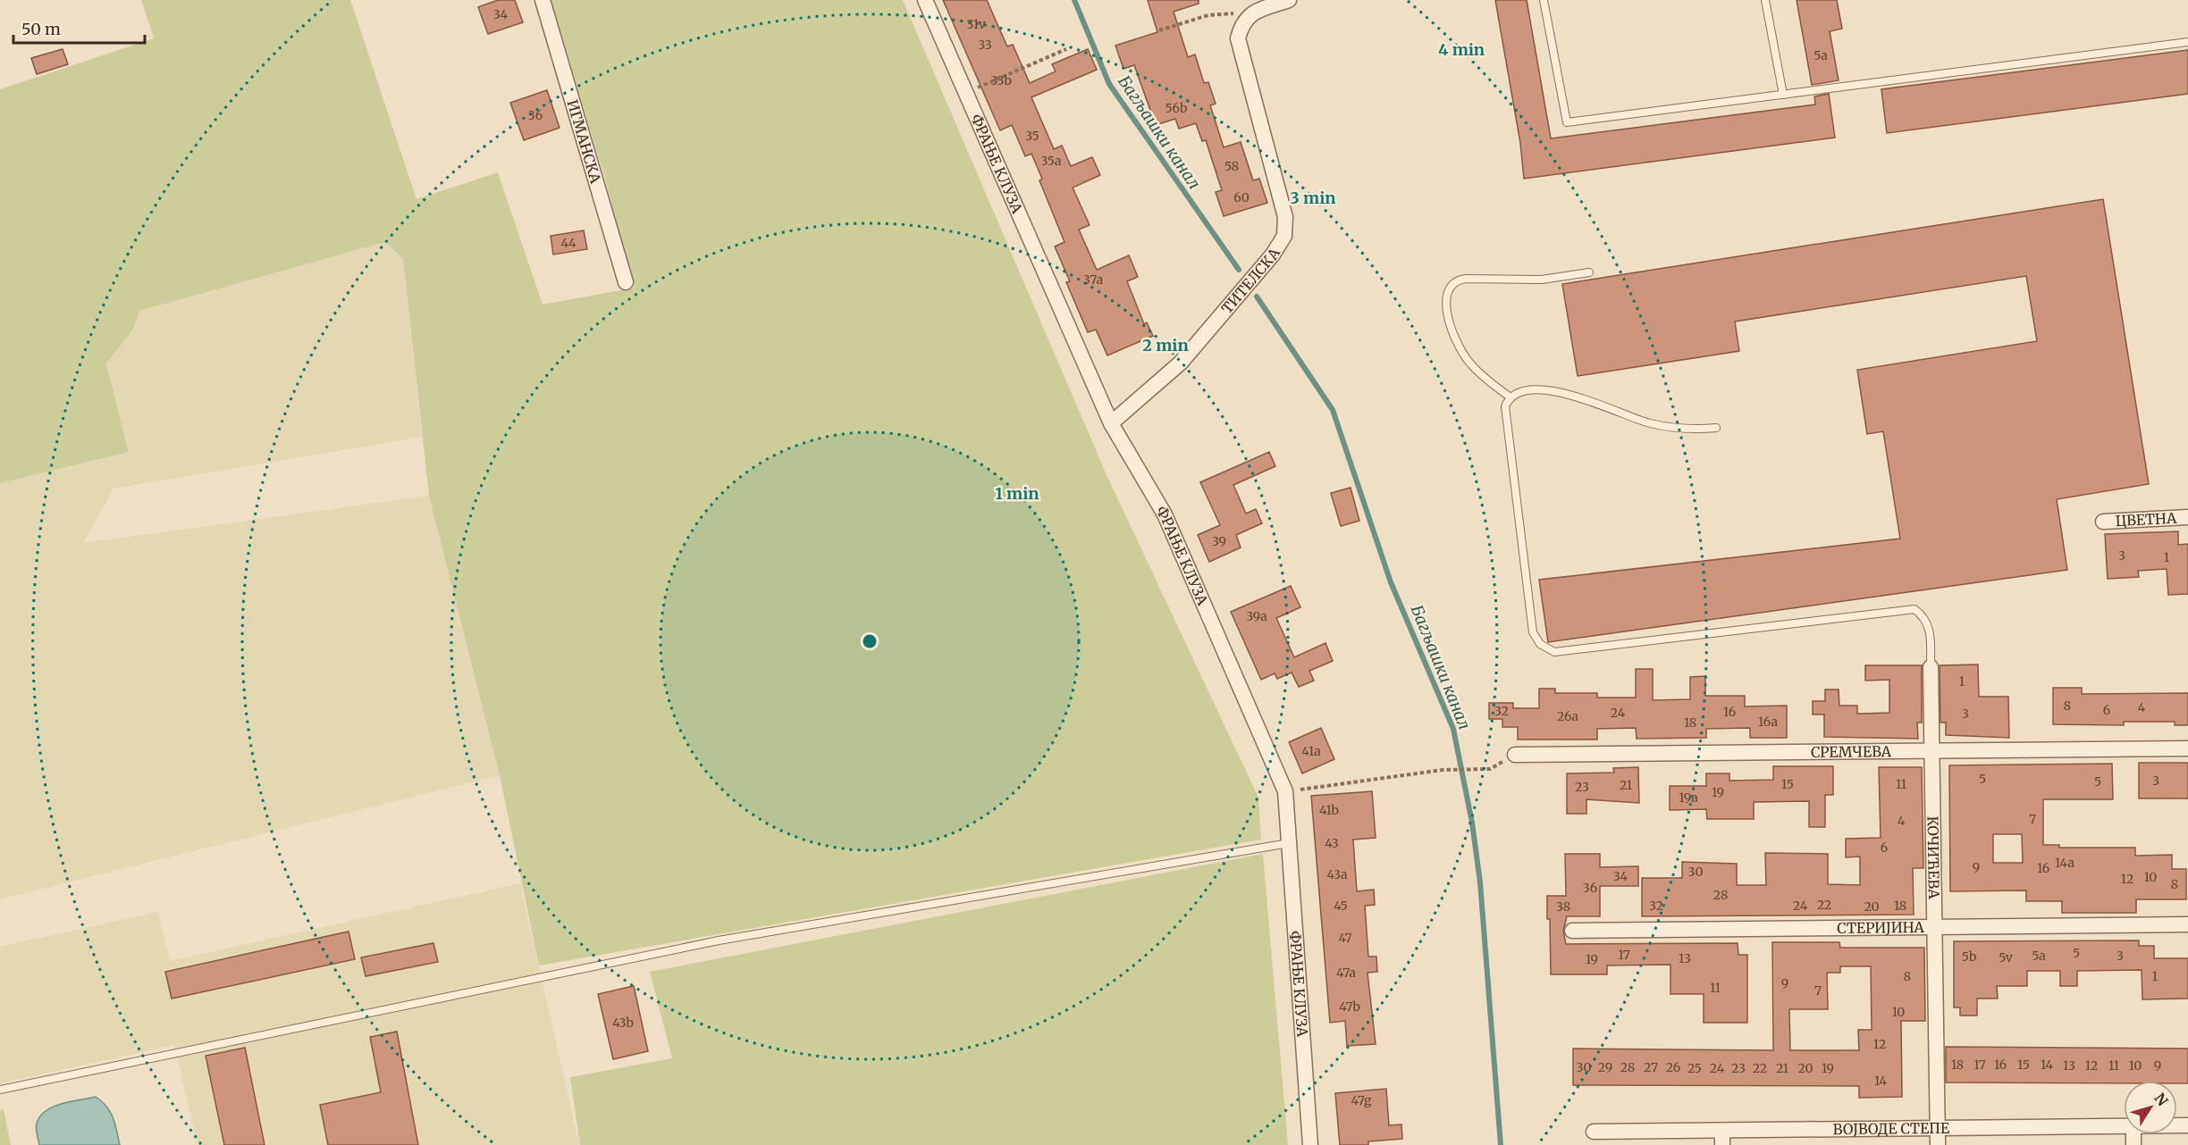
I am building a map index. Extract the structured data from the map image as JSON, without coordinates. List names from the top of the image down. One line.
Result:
{"streets":{"street":["ИГМАНСКА","ФРАЊЕ КЛУЗА","ТИТЕЛСКА","ЦВЕТНА","СРЕМЧЕВА","КОЧИЋЕВА","СТЕРИЈИНА","ВОЈВОДЕ СТЕПЕ"]},"crossings":[["ФРАЊЕ КЛУЗА","ТИТЕЛСКА"],["СРЕМЧЕВА","КОЧИЋЕВА"],["КОЧИЋЕВА","СТЕРИЈИНА"],["КОЧИЋЕВА","ВОЈВОДЕ СТЕПЕ"]],"water":["Багљашки канал"],"house_numbers":["34","31v","33","5a","33b","56b","36","35","35a","58","60","44","37a","39","3","1","39a","1","8","4","6","32","16","24","3","26a","16a","18","41a","5","3","5","15","11","21","23","19","19a","41b","7","4","43","6","14a","9","16","30","43a","34","10","12","8","36","28","22","45","32","24","18","38","20","47","5","17","5a","3","5b","5v","13","19","47a","8","1","9","11","7","47b","10","43b","12","18","17","16","15","14","13","12","11","10","9","30","29","28","27","26","25","24","23","22","21","20","19","14","47g"],"scale_bar":"50 m","north":"top right","rings":["4 min","3 min","2 min","1 min"]}
